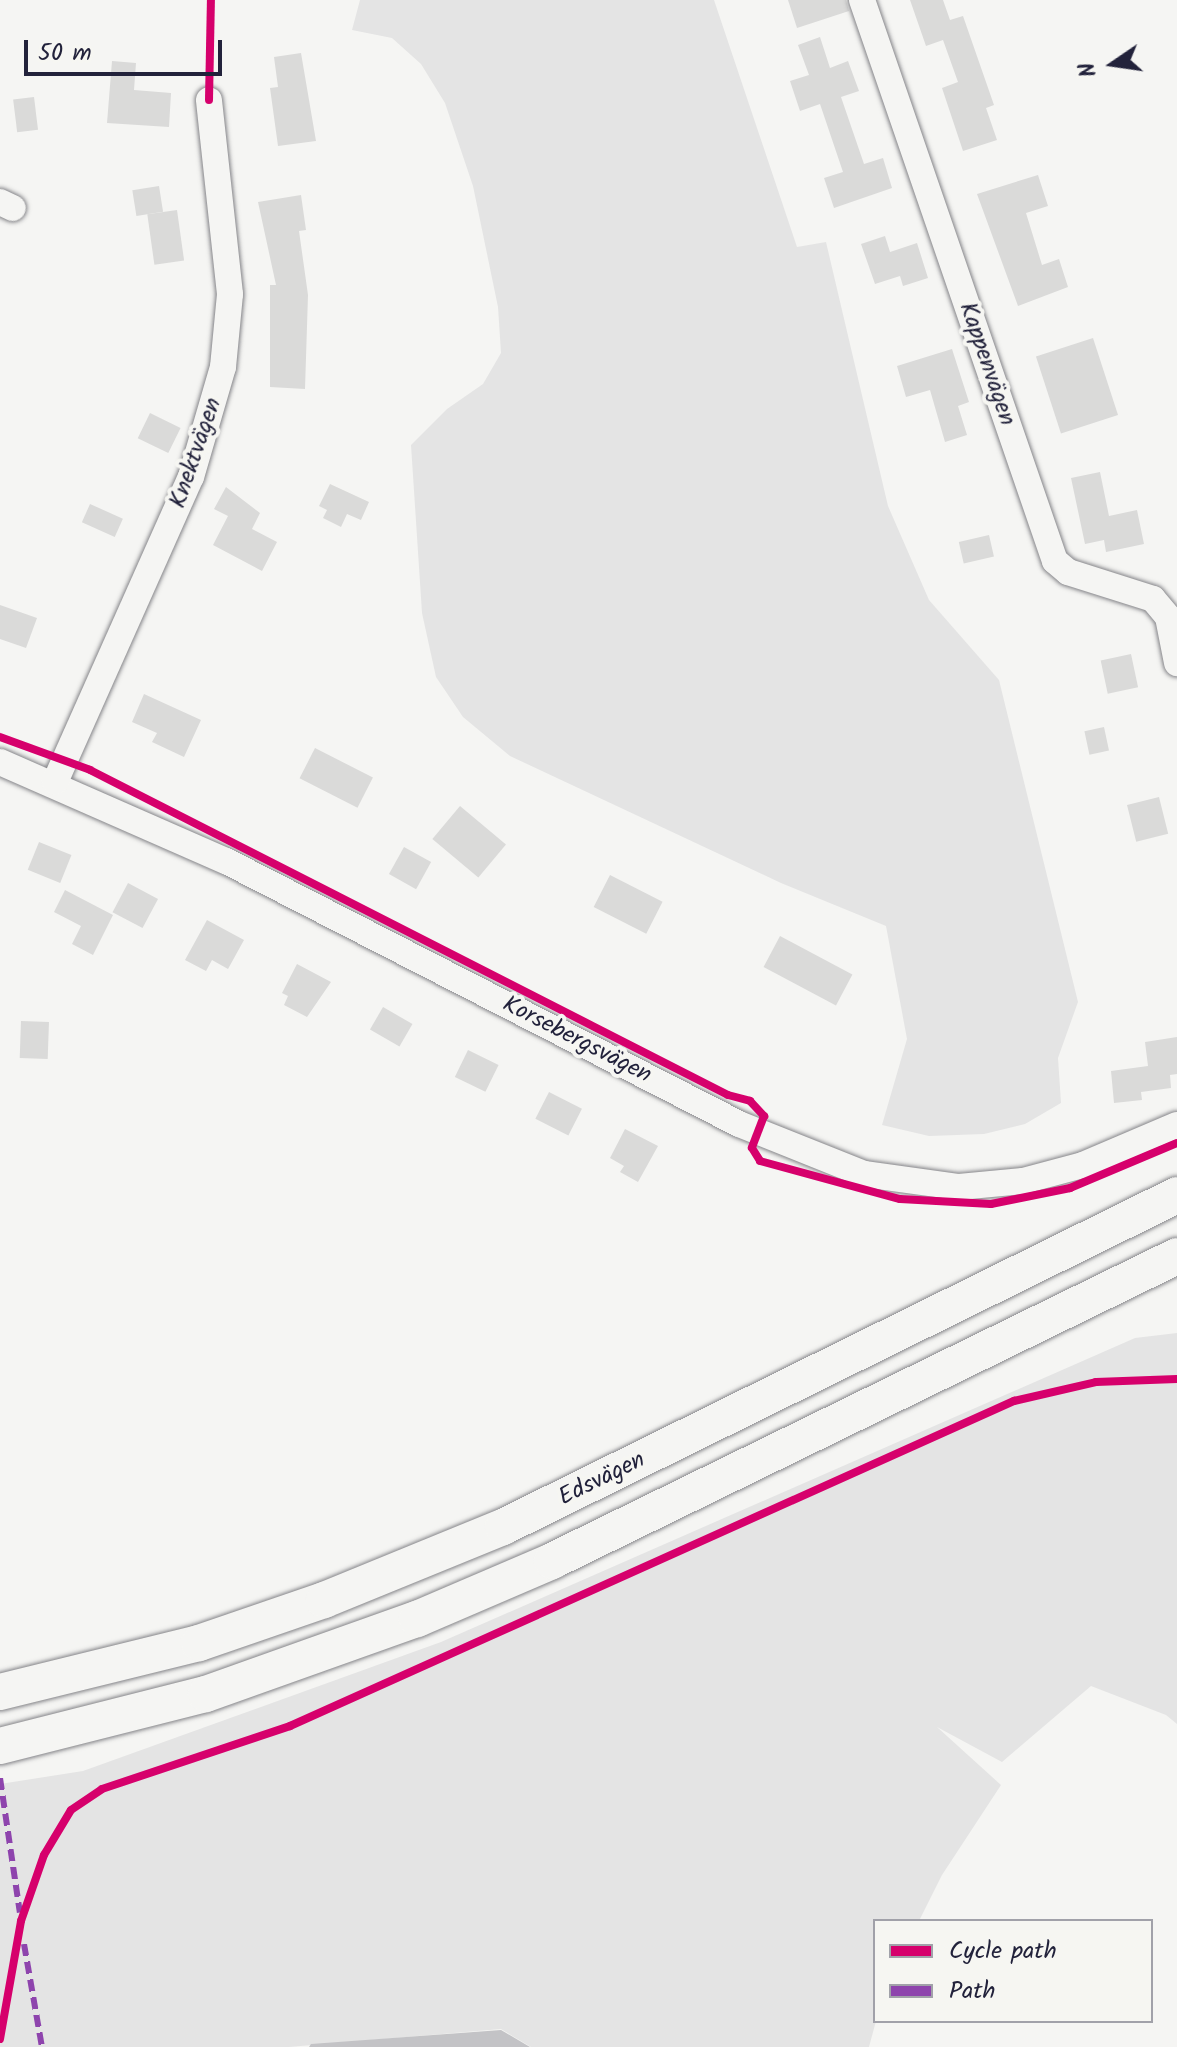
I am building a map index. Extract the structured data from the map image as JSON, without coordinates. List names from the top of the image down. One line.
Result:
{"streets":{"main road":["Edsvägen"],"street":["Kappenvägen","Knektvägen","Korsebergsvägen"]},"crossings":[["Knektvägen","Korsebergsvägen"]],"legend":["Cycle path","Path"],"scale_bar":"50 m","north":"left"}
